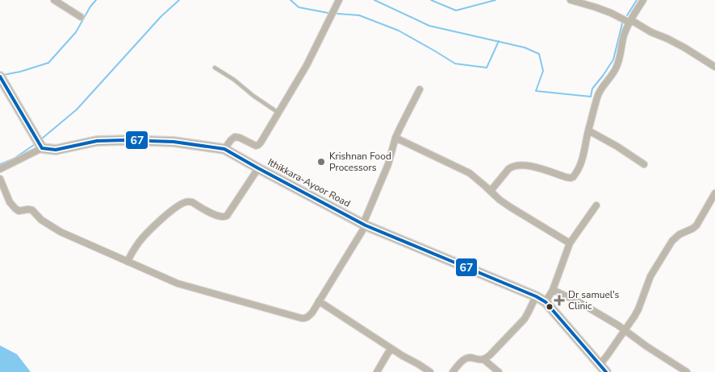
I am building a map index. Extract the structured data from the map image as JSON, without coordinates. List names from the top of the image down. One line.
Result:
{"streets":{"main road":["Ithikkara-Ayoor Road"]},"places":{"other":["Krishnan Food Processors"],"health":["Dr samuel's Clinic"]},"lines":["transit line 67"]}
